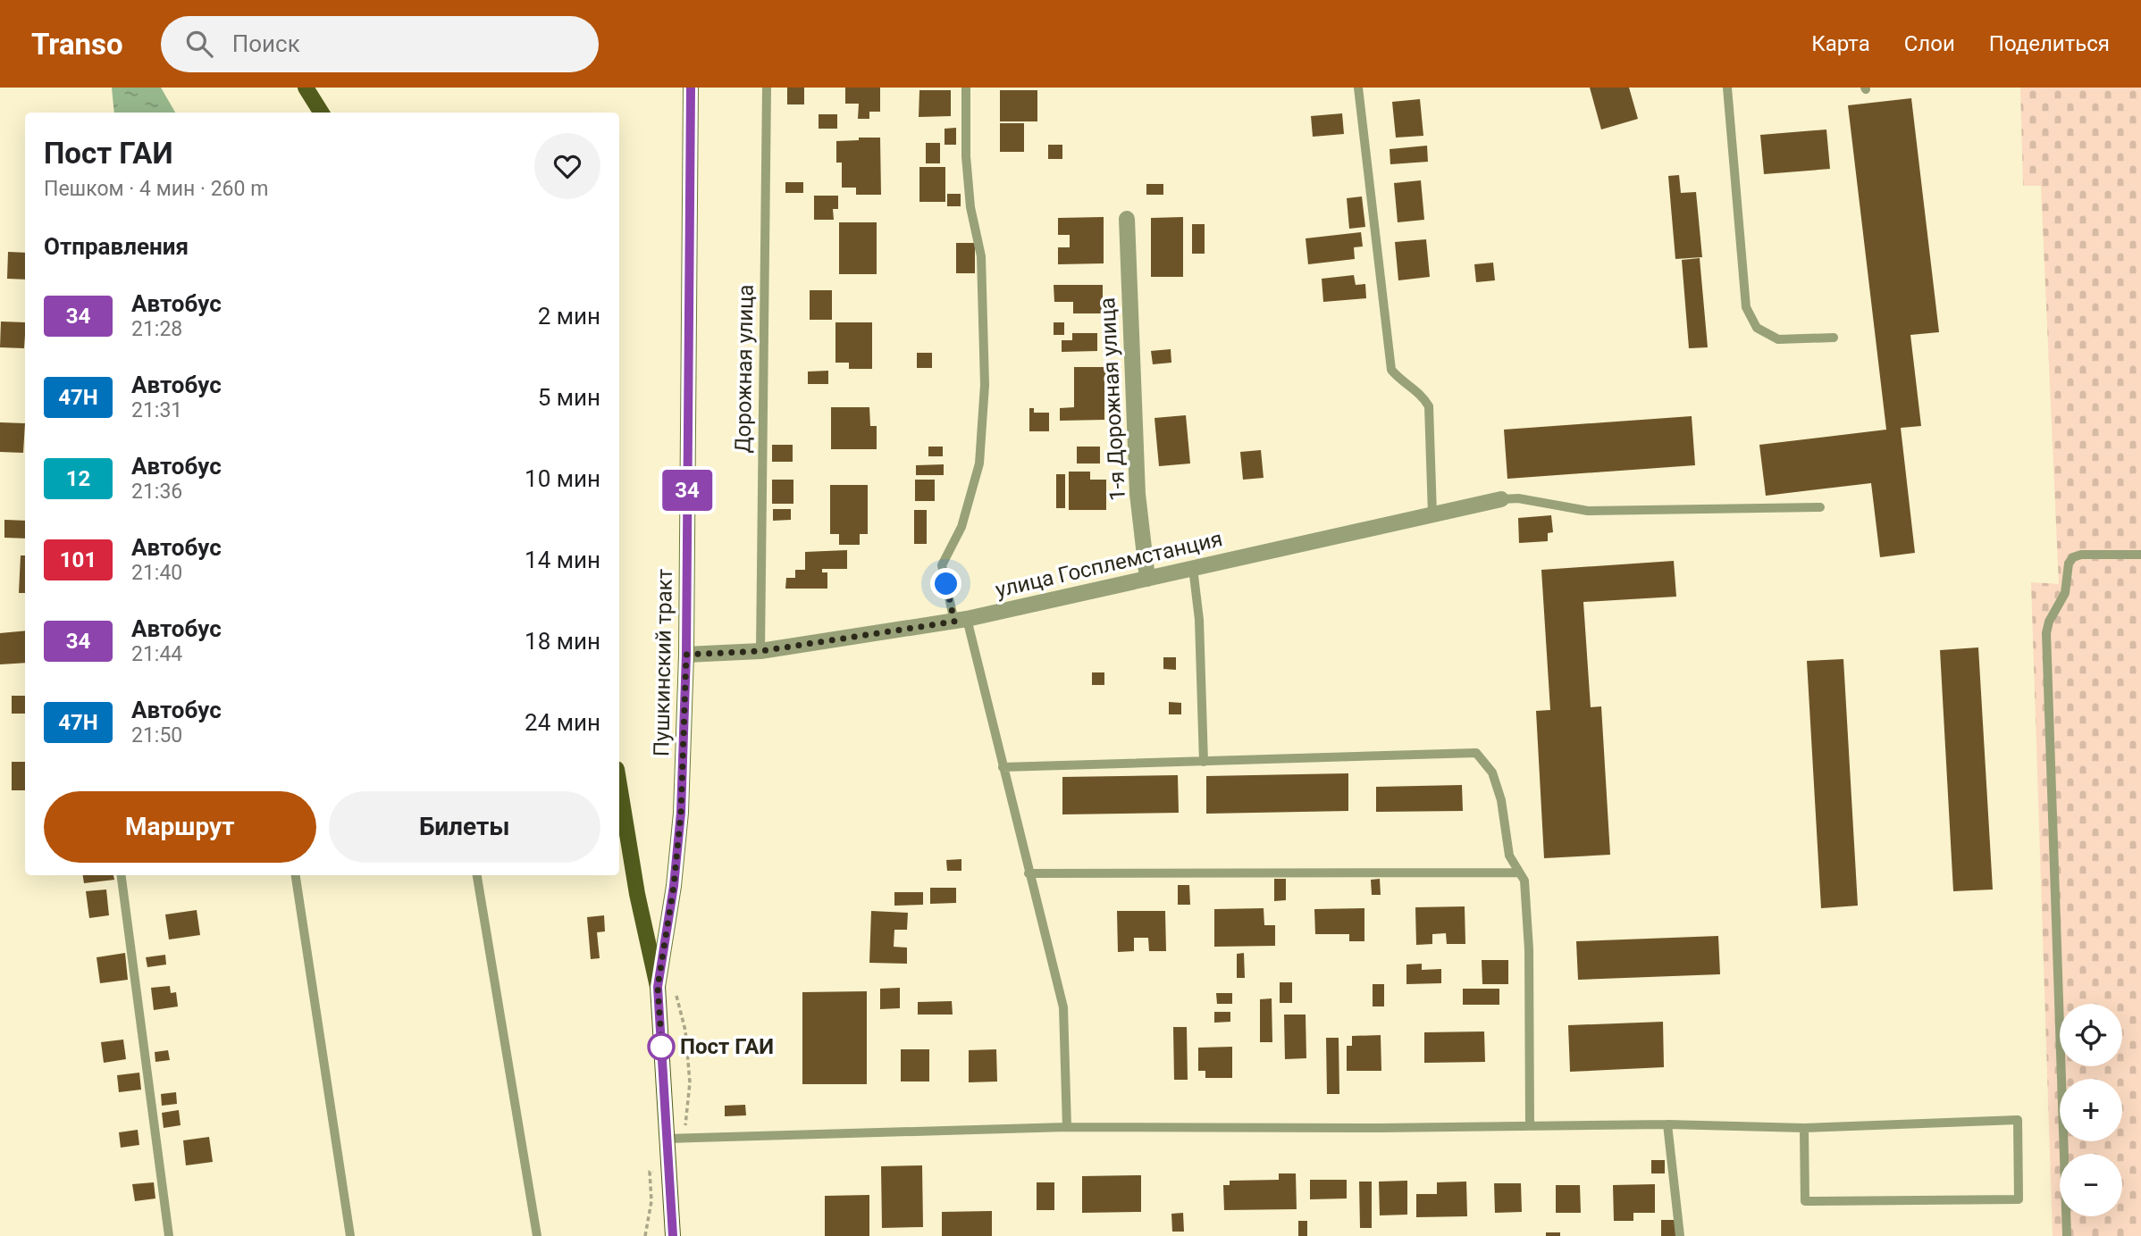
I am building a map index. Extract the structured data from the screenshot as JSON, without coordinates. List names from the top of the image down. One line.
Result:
{"streets":{"main road":["Пушкинский тракт"],"street":["1-я Дорожная улица","улица Госплемстанция"],"lane":["Дорожная улица"]},"crossings":[["Дорожная улица","улица Госплемстанция"],["1-я Дорожная улица","улица Госплемстанция"],["улица Госплемстанция","Пушкинский тракт"]],"places":["Пост ГАИ"],"lines":["bus line 34"],"page":{"header":"Transo","search":"Поиск","nav":["Карта","Слои","Поделиться"],"on_map":"34","heading":[["Пост ГАИ","Пешком · 4 мин · 260 m"],"Отправления"],"list":[{"mark":"34","name":"Автобус","note":"21:28","value":"2 мин"},{"mark":"47Н","name":"Автобус","note":"21:31","value":"5 мин"},{"mark":"12","name":"Автобус","note":"21:36","value":"10 мин"},{"mark":"101","name":"Автобус","note":"21:40","value":"14 мин"},{"mark":"34","name":"Автобус","note":"21:44","value":"18 мин"},{"mark":"47Н","name":"Автобус","note":"21:50","value":"24 мин"}],"buttons":["Маршрут","Билеты"],"map_buttons":["+","−"]}}
